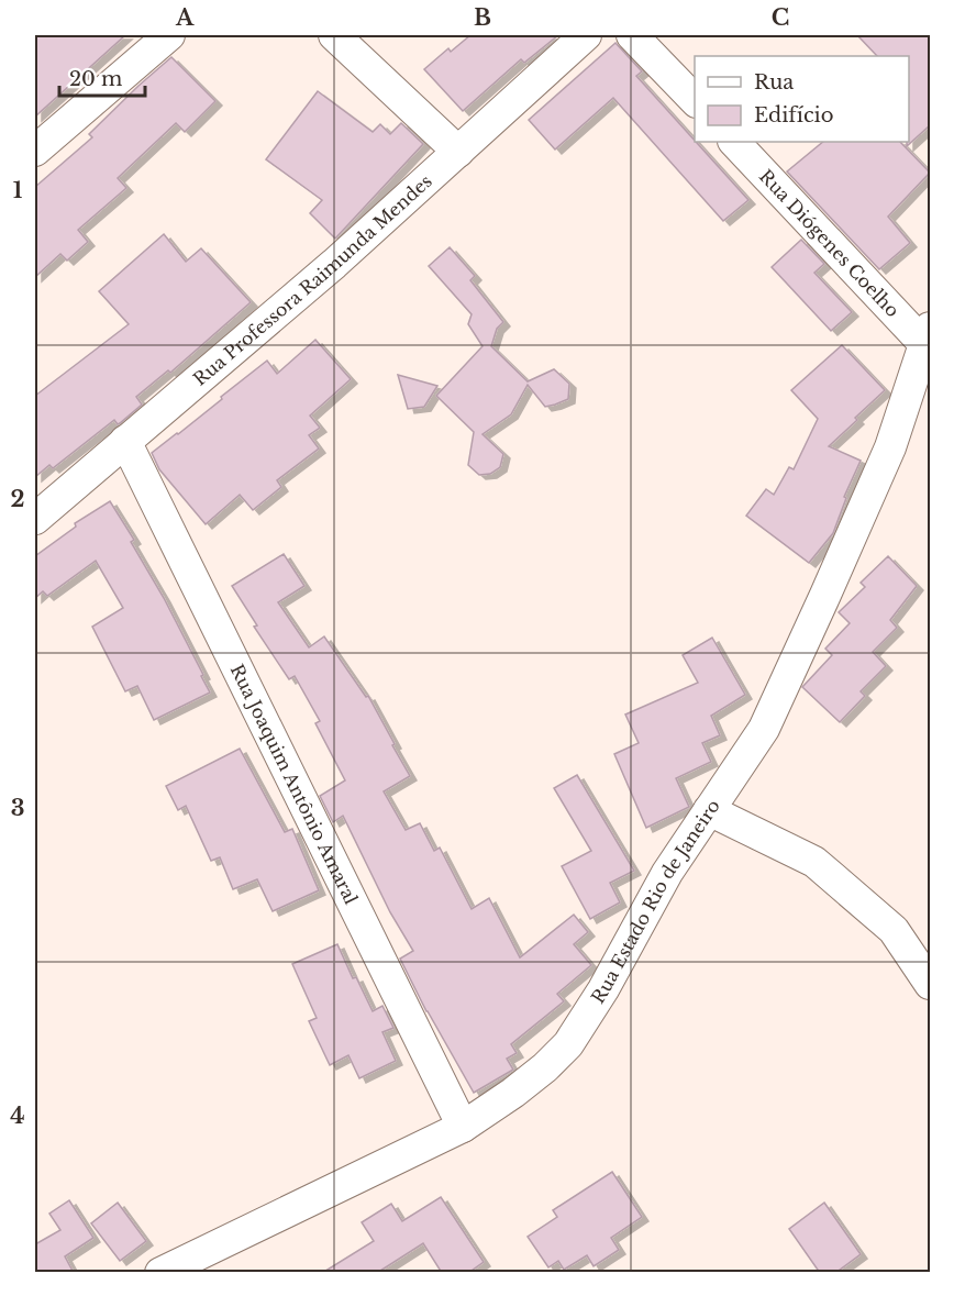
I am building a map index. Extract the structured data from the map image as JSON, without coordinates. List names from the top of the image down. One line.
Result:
{"streets":{"street":["Rua Diógenes Coelho","Rua Professora Raimunda Mendes","Rua Joaquim Antônio Amaral","Rua Estado Rio de Janeiro"]},"crossings":[["Rua Diógenes Coelho","Rua Estado Rio de Janeiro"],["Rua Professora Raimunda Mendes","Rua Joaquim Antônio Amaral"],["Rua Joaquim Antônio Amaral","Rua Estado Rio de Janeiro"]],"legend":["Rua","Edifício"],"scale_bar":"20 m","grid":{"columns":["A","B","C"],"rows":["1","2","3","4"]}}
